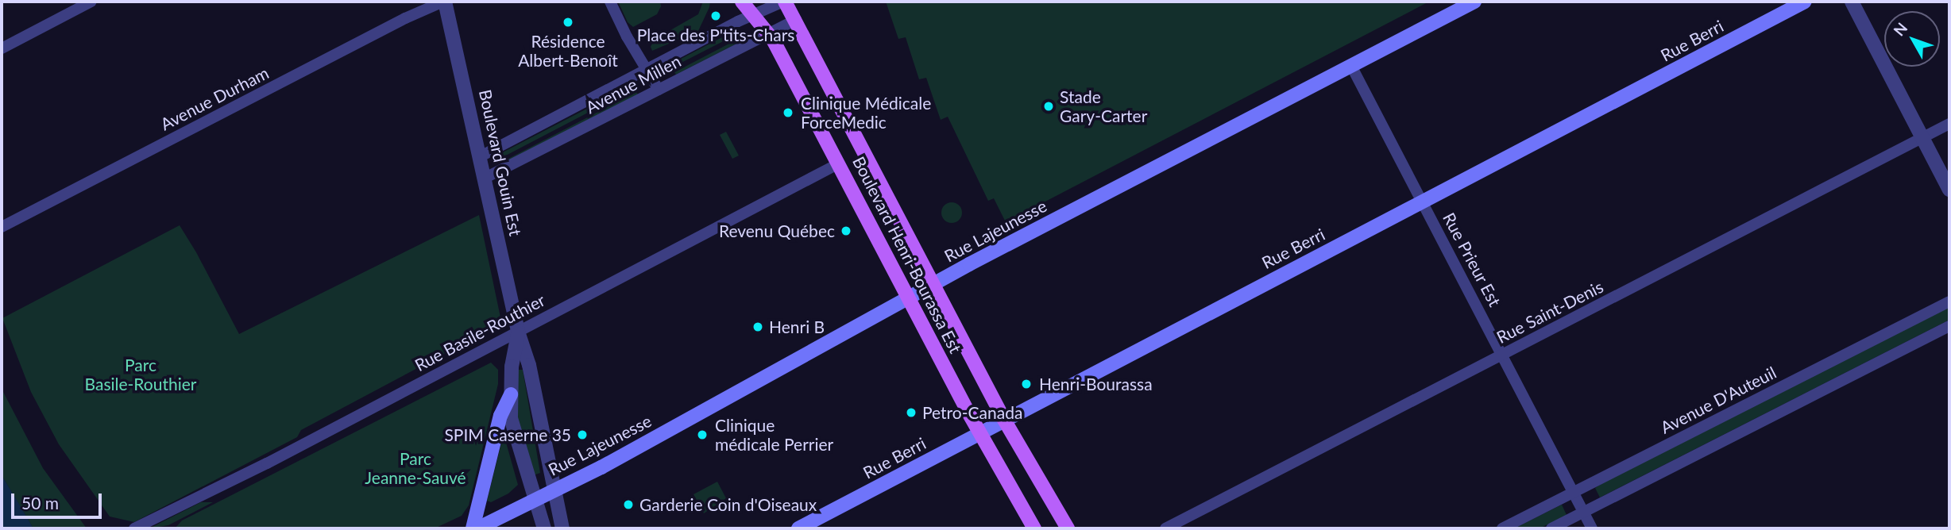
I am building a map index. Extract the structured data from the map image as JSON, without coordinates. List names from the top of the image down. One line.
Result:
{"streets":{"main road":["Rue Berri","Rue Lajeunesse","Boulevard Henri-Bourassa Est"],"street":["Avenue Millen","Avenue Durham","Boulevard Gouin Est","Rue Prieur Est","Rue Saint-Denis","Rue Basile-Routhier","Avenue D'Auteuil"]},"crossings":[["Rue Berri","Boulevard Henri-Bourassa Est"],["Rue Berri","Rue Prieur Est"],["Avenue Millen","Boulevard Gouin Est"],["Avenue Millen","Boulevard Henri-Bourassa Est"],["Avenue Durham","Boulevard Gouin Est"],["Boulevard Gouin Est","Rue Lajeunesse"],["Boulevard Gouin Est","Rue Basile-Routhier"],["Rue Lajeunesse","Boulevard Henri-Bourassa Est"],["Rue Lajeunesse","Rue Prieur Est"],["Boulevard Henri-Bourassa Est","Rue Basile-Routhier"],["Rue Prieur Est","Rue Saint-Denis"],["Rue Prieur Est","Avenue D'Auteuil"]],"parks":["Parc Basile-Routhier","Parc Jeanne-Sauvé"],"places":["Place des P'tits-Chars","Résidence Albert-Benoît","Stade Gary-Carter","Clinique Médicale ForceMedic","Revenu Québec","Henri B","Henri-Bourassa","Petro-Canada","SPIM Caserne 35","Clinique médicale Perrier","Garderie Coin d'Oiseaux"],"scale_bar":"50 m","north":"top left"}
